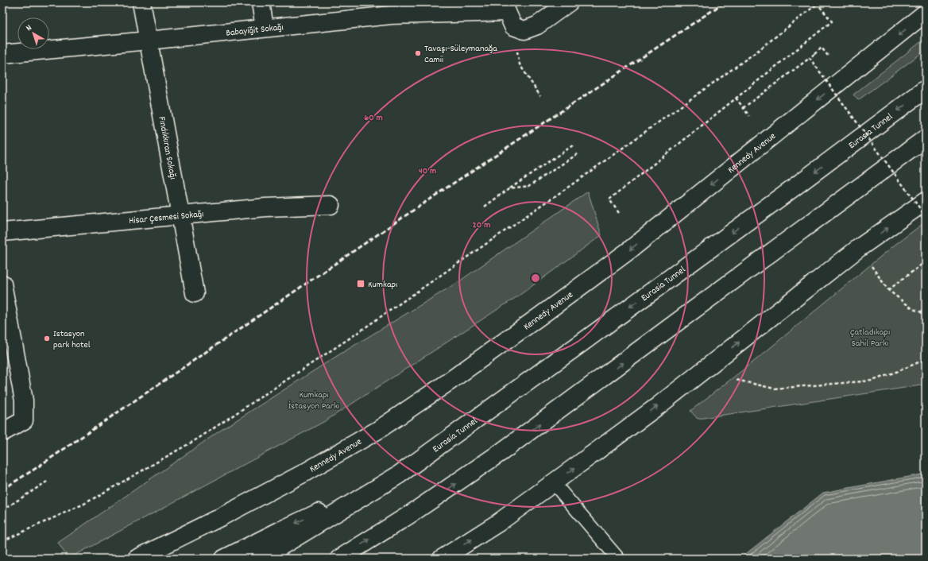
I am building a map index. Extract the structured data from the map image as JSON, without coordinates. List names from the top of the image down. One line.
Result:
{"streets":{"main road":["Babayiğit Sokağı","Eurasia Tunnel","Fındıkkıran Sokağı","Kennedy Avenue","Hisar Çesmesi Sokağı"]},"crossings":[["Babayiğit Sokağı","Fındıkkıran Sokağı"],["Fındıkkıran Sokağı","Hisar Çesmesi Sokağı"]],"parks":["Çatladıkapı Sahil Parkı","Kumkapı İstasyon Parkı"],"places":{"other":["Tavaşı-Süleymanağa Camii","Istasyon park hotel"],"transit":["Kumkapı"]},"north":"top left","rings":["60 m","40 m","20 m"]}
